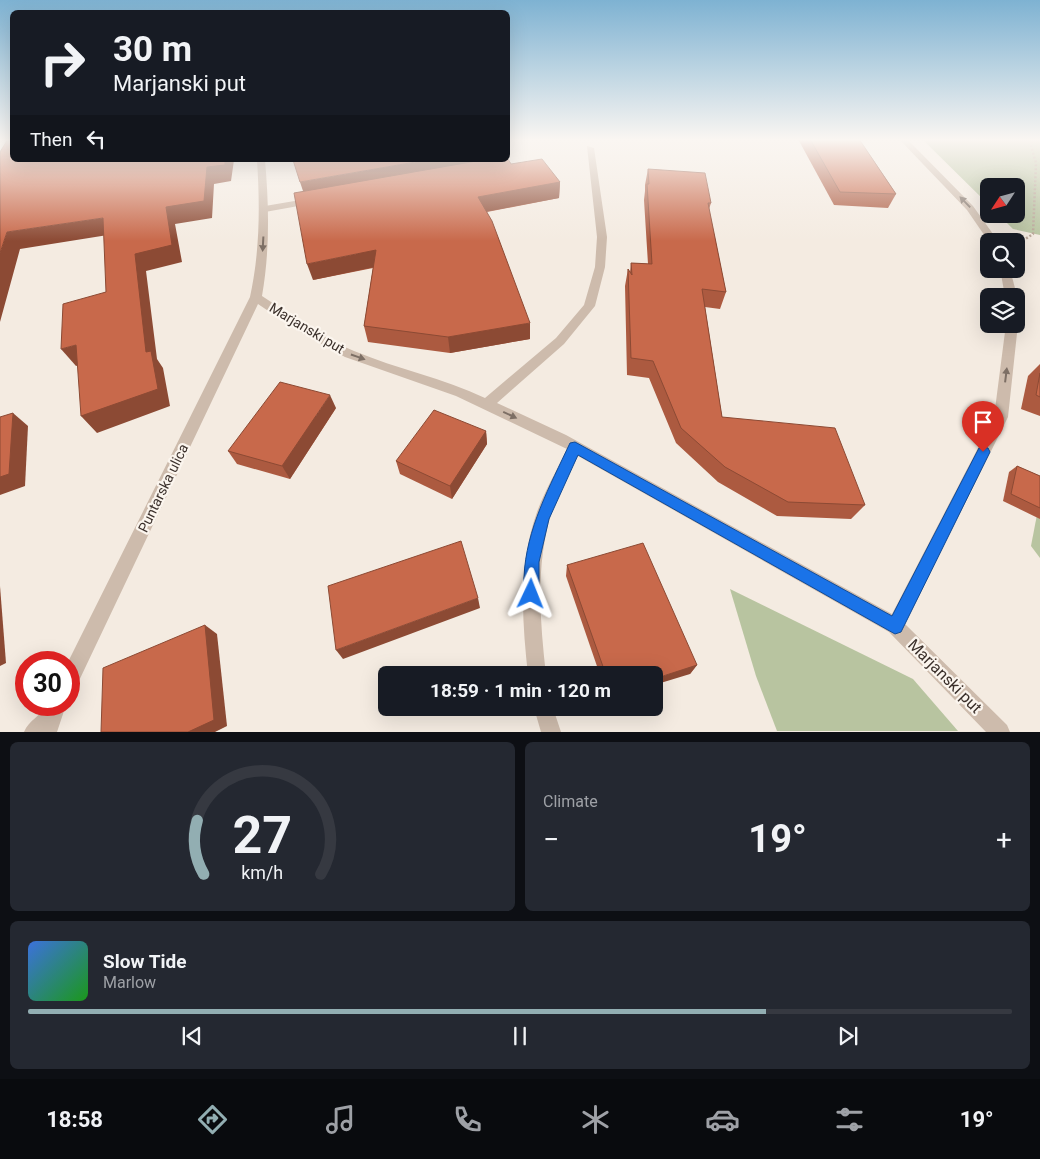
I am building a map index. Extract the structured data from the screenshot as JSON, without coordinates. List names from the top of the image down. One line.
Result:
{"streets":{"street":["Marjanski put","Puntarska ulica"]},"crossings":[["Marjanski put","Puntarska ulica"]],"one_way":["Marjanski put"],"north":"bottom left","page":{"turn":["30 m","Marjanski put"],"then":"Then","limit":"30","trip":"18:59 · 1 min · 120 m","tile":"Climate","heat":["−","19°","+"],"song":["Slow Tide","Marlow"],"tabs":["18:58","19°"],"gauge":["27","km/h"]}}
